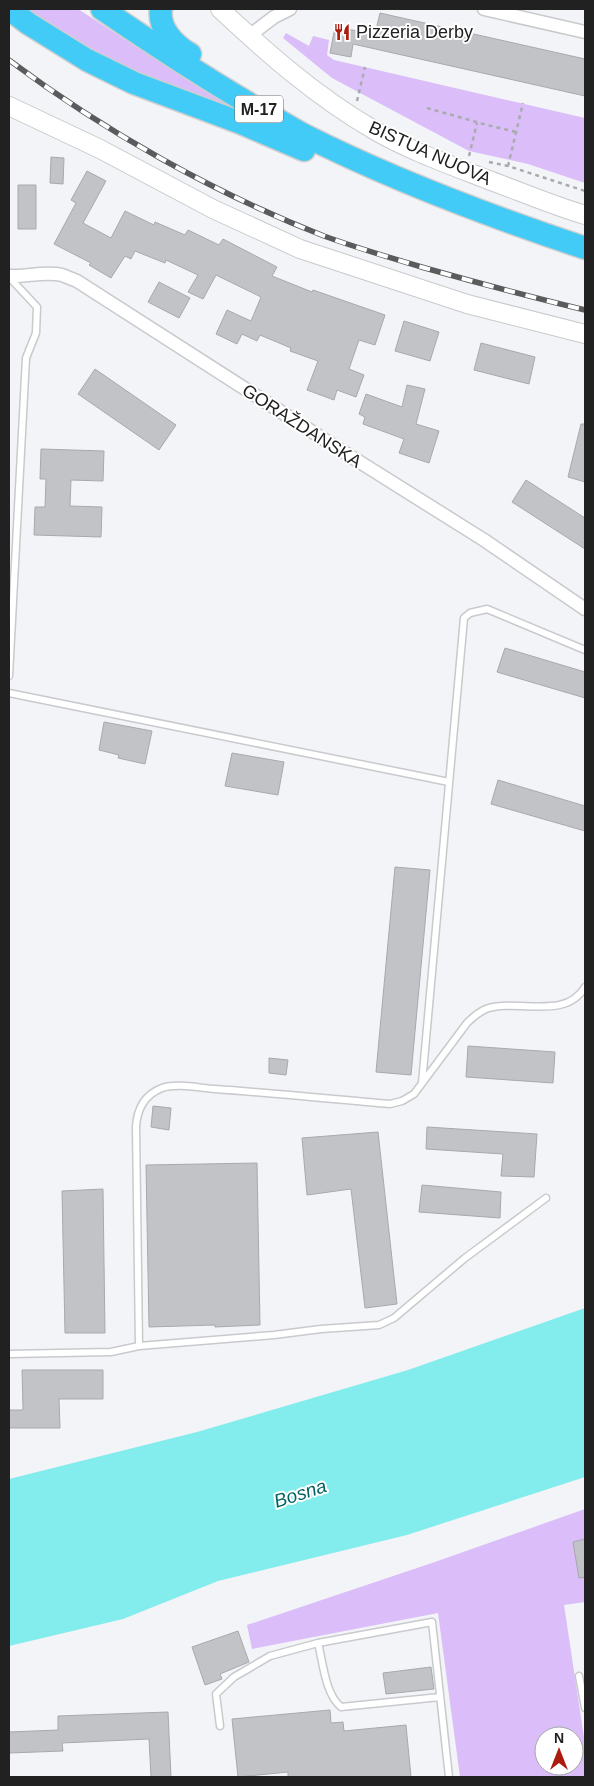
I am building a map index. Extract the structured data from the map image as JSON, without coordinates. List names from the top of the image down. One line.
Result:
{"streets":{"highway":["M-17"],"street":["BISTUA NUOVA","GORAŽDANSKA"]},"water":["Bosna"],"places":{"restaurant":["Pizzeria Derby"]},"north":"top"}
